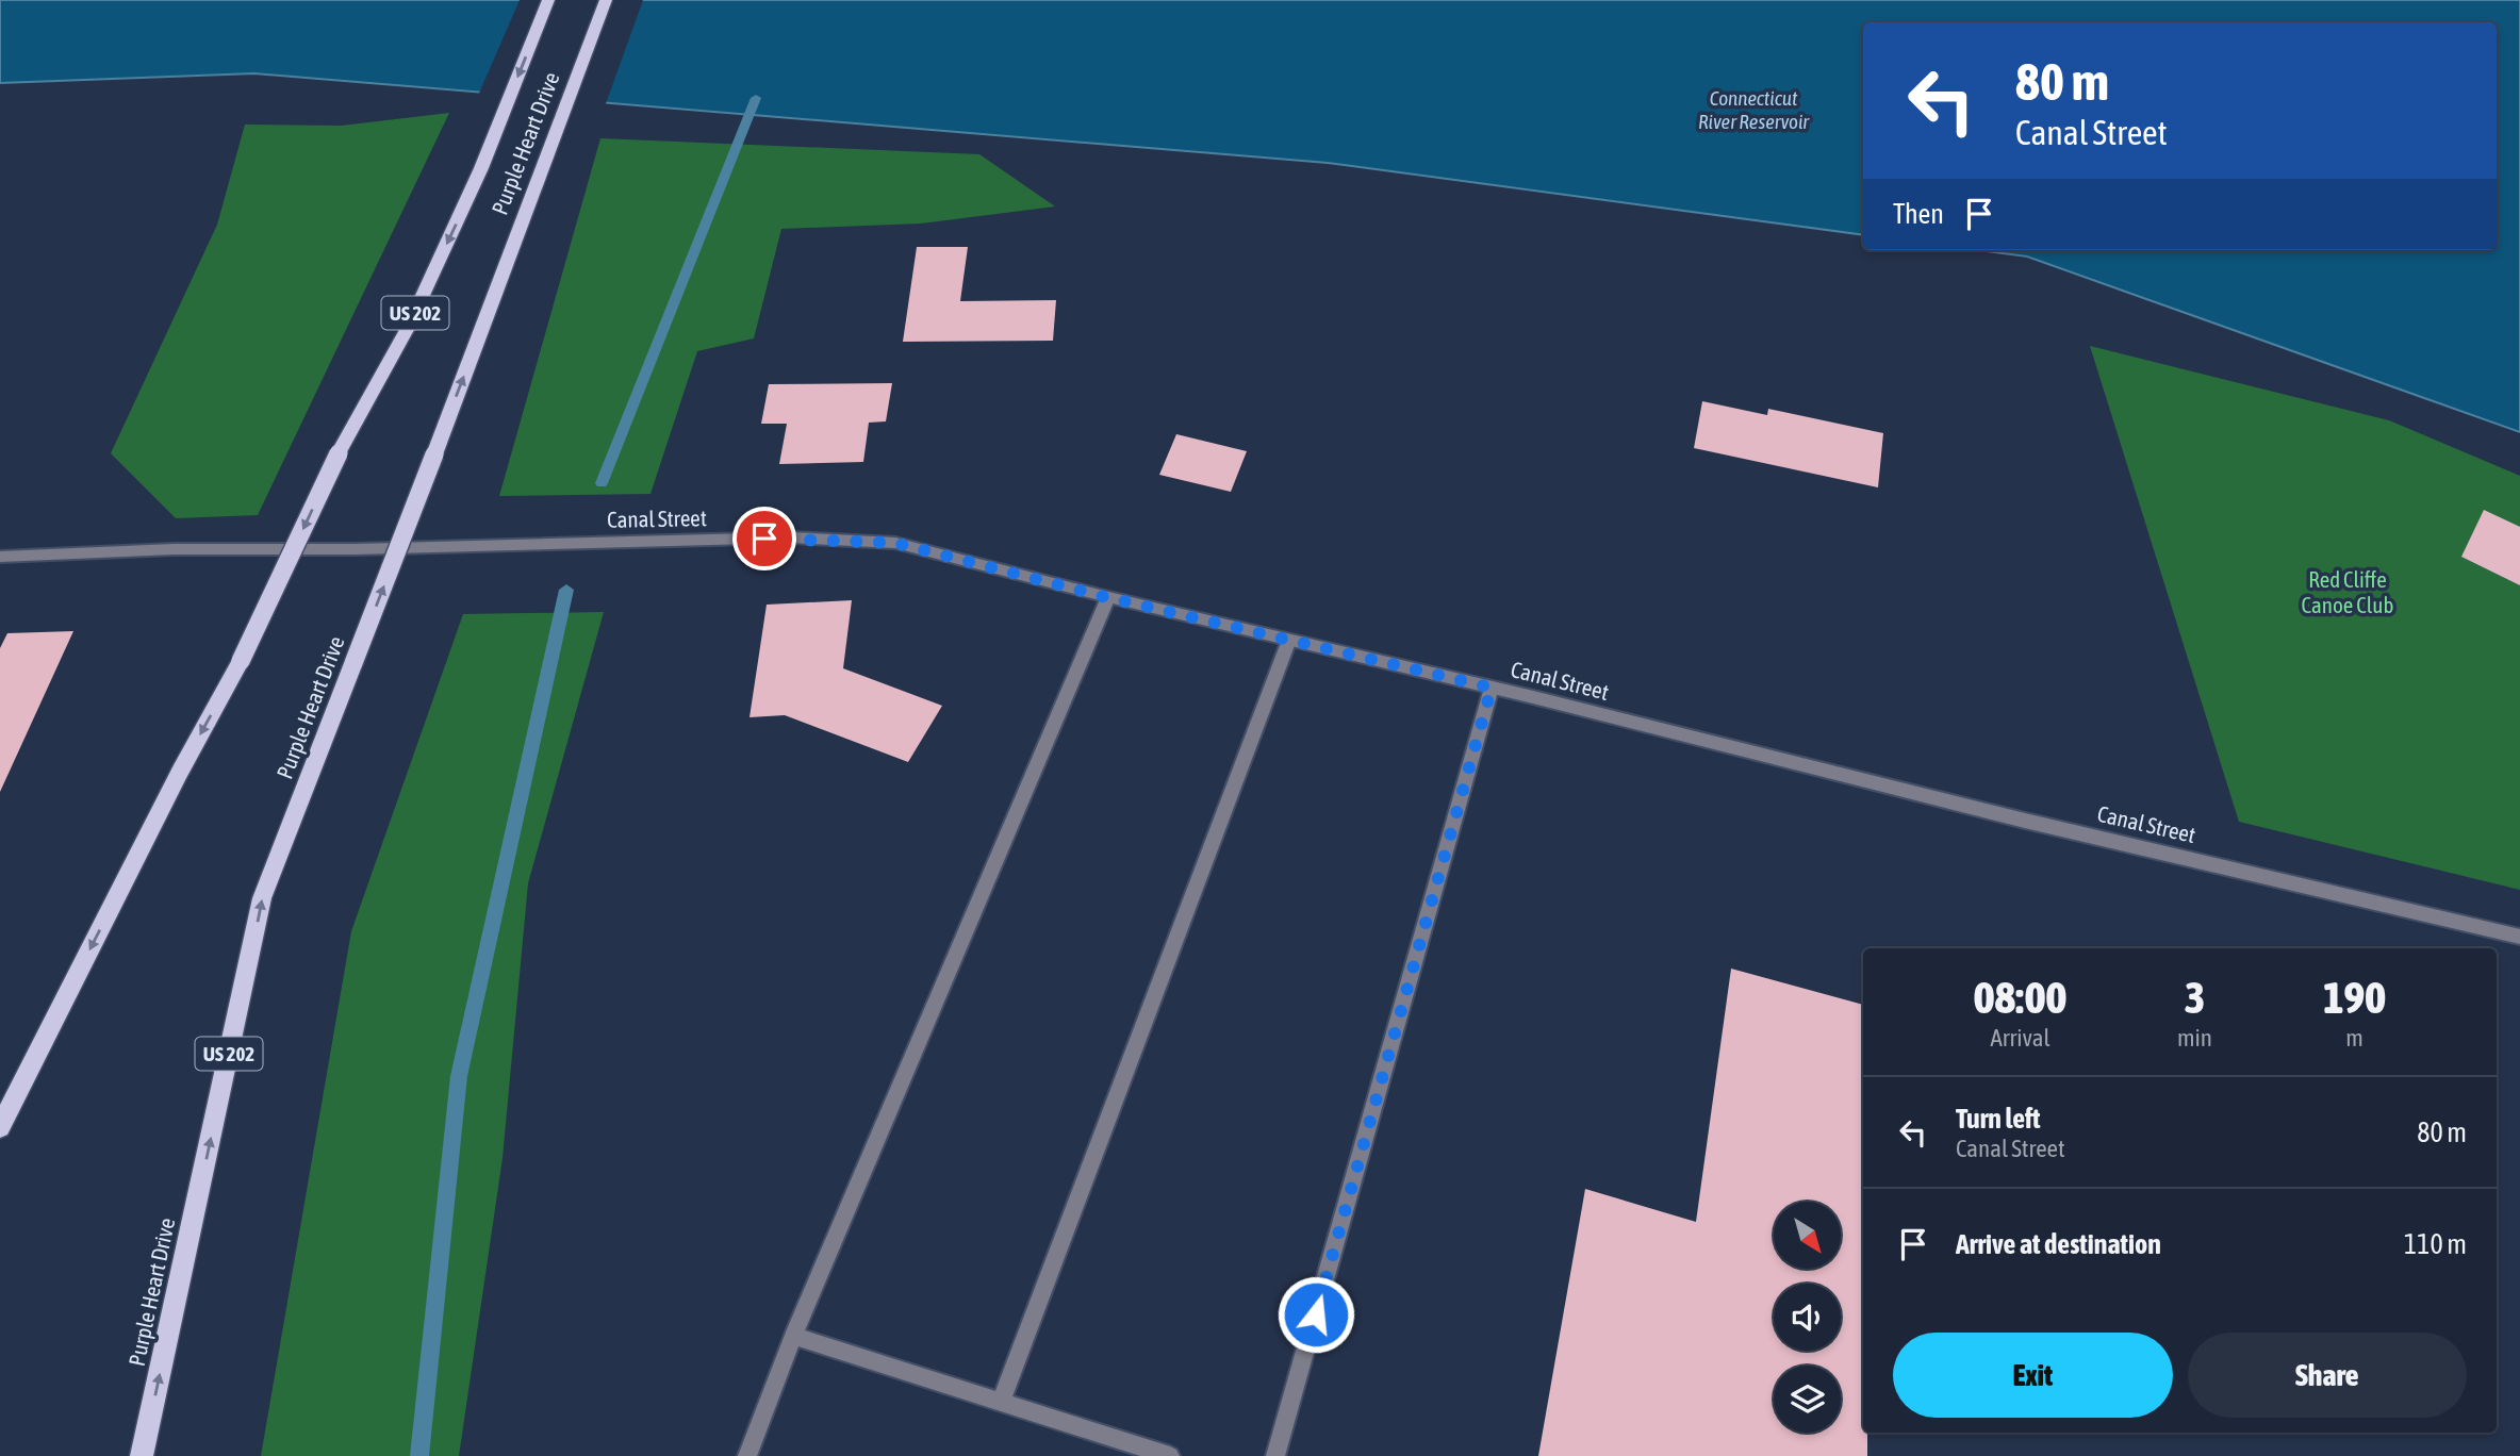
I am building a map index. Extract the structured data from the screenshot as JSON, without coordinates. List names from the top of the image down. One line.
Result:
{"streets":{"main road":["Purple Heart Drive","US 202"],"street":["Canal Street"]},"water":["Connecticut River Reservoir"],"parks":["Red Cliffe Canoe Club"],"north":"bottom right","page":{"turn":["80 m","Canal Street"],"then":"Then","eta":["08:00","Arrival","3","min","190","m"],"list":[{"name":"Turn left","note":"Canal Street","value":"80 m"},{"name":"Arrive at destination","value":"110 m"}],"buttons":["Exit","Share"]}}
